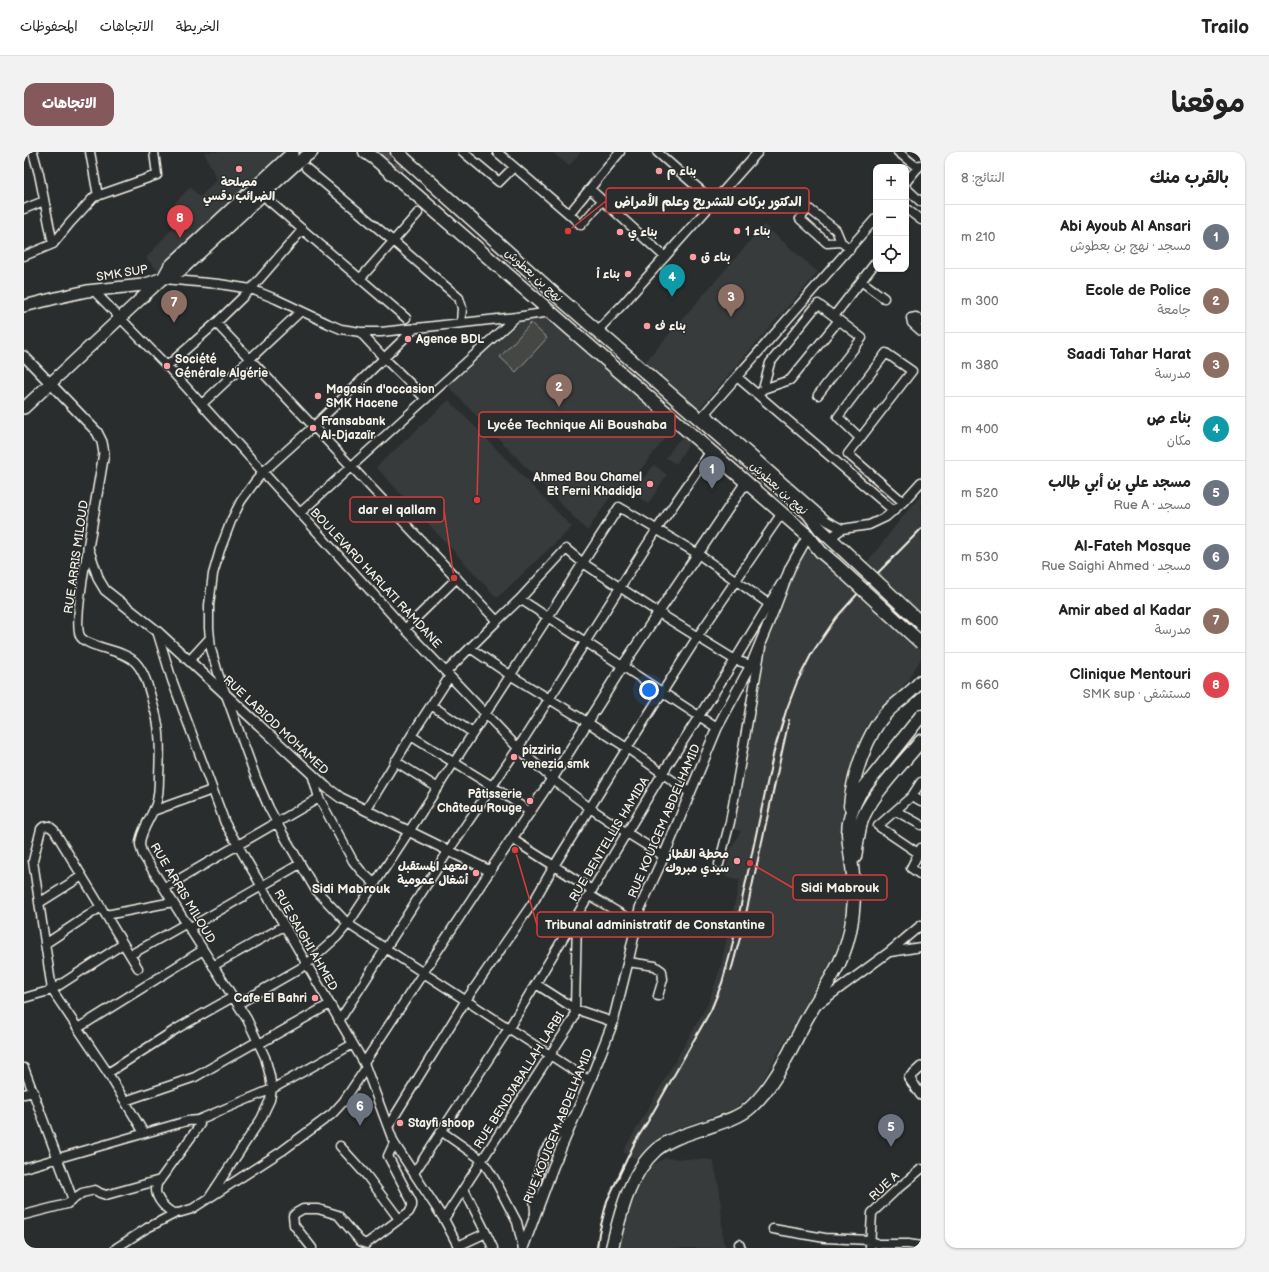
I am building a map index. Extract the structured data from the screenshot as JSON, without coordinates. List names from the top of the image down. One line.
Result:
{"streets":{"main road":["SMK SUP","نهج بن بعطوش"],"street":["RUE ARRIS MILOUD","BOULEVARD HARLATI RAMDANE","RUE LABIOD MOHAMED","RUE KOUICEM ABDELHAMID","RUE BENTELLIS HAMIDA","RUE SAIGHI AHMED","RUE BENDJABALLAH LARBI","RUE A"]},"crossings":[["SMK SUP","BOULEVARD HARLATI RAMDANE"],["RUE ARRIS MILOUD","RUE LABIOD MOHAMED"],["BOULEVARD HARLATI RAMDANE","RUE KOUICEM ABDELHAMID"],["BOULEVARD HARLATI RAMDANE","RUE BENTELLIS HAMIDA"],["RUE LABIOD MOHAMED","RUE SAIGHI AHMED"],["RUE KOUICEM ABDELHAMID","RUE BENTELLIS HAMIDA"],["RUE BENTELLIS HAMIDA","RUE SAIGHI AHMED"],["RUE BENTELLIS HAMIDA","RUE BENDJABALLAH LARBI"],["RUE SAIGHI AHMED","RUE BENDJABALLAH LARBI"]],"districts":["Sidi Mabrouk"],"places":["مصلحة الضرائب دقسي","بناء م","الدكتور بركات للتشريح وعلم الأمراض","بناء 1","بناء ي","بناء ق","بناء أ","بناء ف","Agence BDL","Société Générale Algérie","Magasin d'occasion SMK Hacene","Fransabank Al-Djazaïr","Ahmed Bou Chamel Et Ferni Khadidja","Lycée Technique Ali Boushaba","dar el qallam","pizziria venezia smk","Pâtisserie Château Rouge","Tribunal administratif de Constantine","محطة القطار سيدي مبروك","Sidi Mabrouk","معهد المستقبل أشغال عمومية","Cafe El Bahri","Stayfi shoop"],"page":{"header":"Trailo","nav":["الخريطة","الاتجاهات","المحفوظات"],"title":"موقعنا","buttons":"الاتجاهات","heading":["بالقرب منك","النتائج: 8"],"map_buttons":["+","−"],"list":[{"mark":"1","name":"Abi Ayoub Al Ansari","note":"مسجد · نهج بن بعطوش","value":"210 m"},{"mark":"2","name":"Ecole de Police","note":"جامعة","value":"300 m"},{"mark":"3","name":"Saadi Tahar Harat","note":"مدرسة","value":"380 m"},{"mark":"4","name":"بناء ص","note":"مكان","value":"400 m"},{"mark":"5","name":"مسجد علي بن أبي طالب","note":"مسجد · Rue A","value":"520 m"},{"mark":"6","name":"Al-Fateh Mosque","note":"مسجد · Rue Saighi Ahmed","value":"530 m"},{"mark":"7","name":"Amir abed al Kadar","note":"مدرسة","value":"600 m"},{"mark":"8","name":"Clinique Mentouri","note":"مستشفى · SMK sup","value":"660 m"}],"pins":["8","4","3","7","2","1","6","5"]}}
